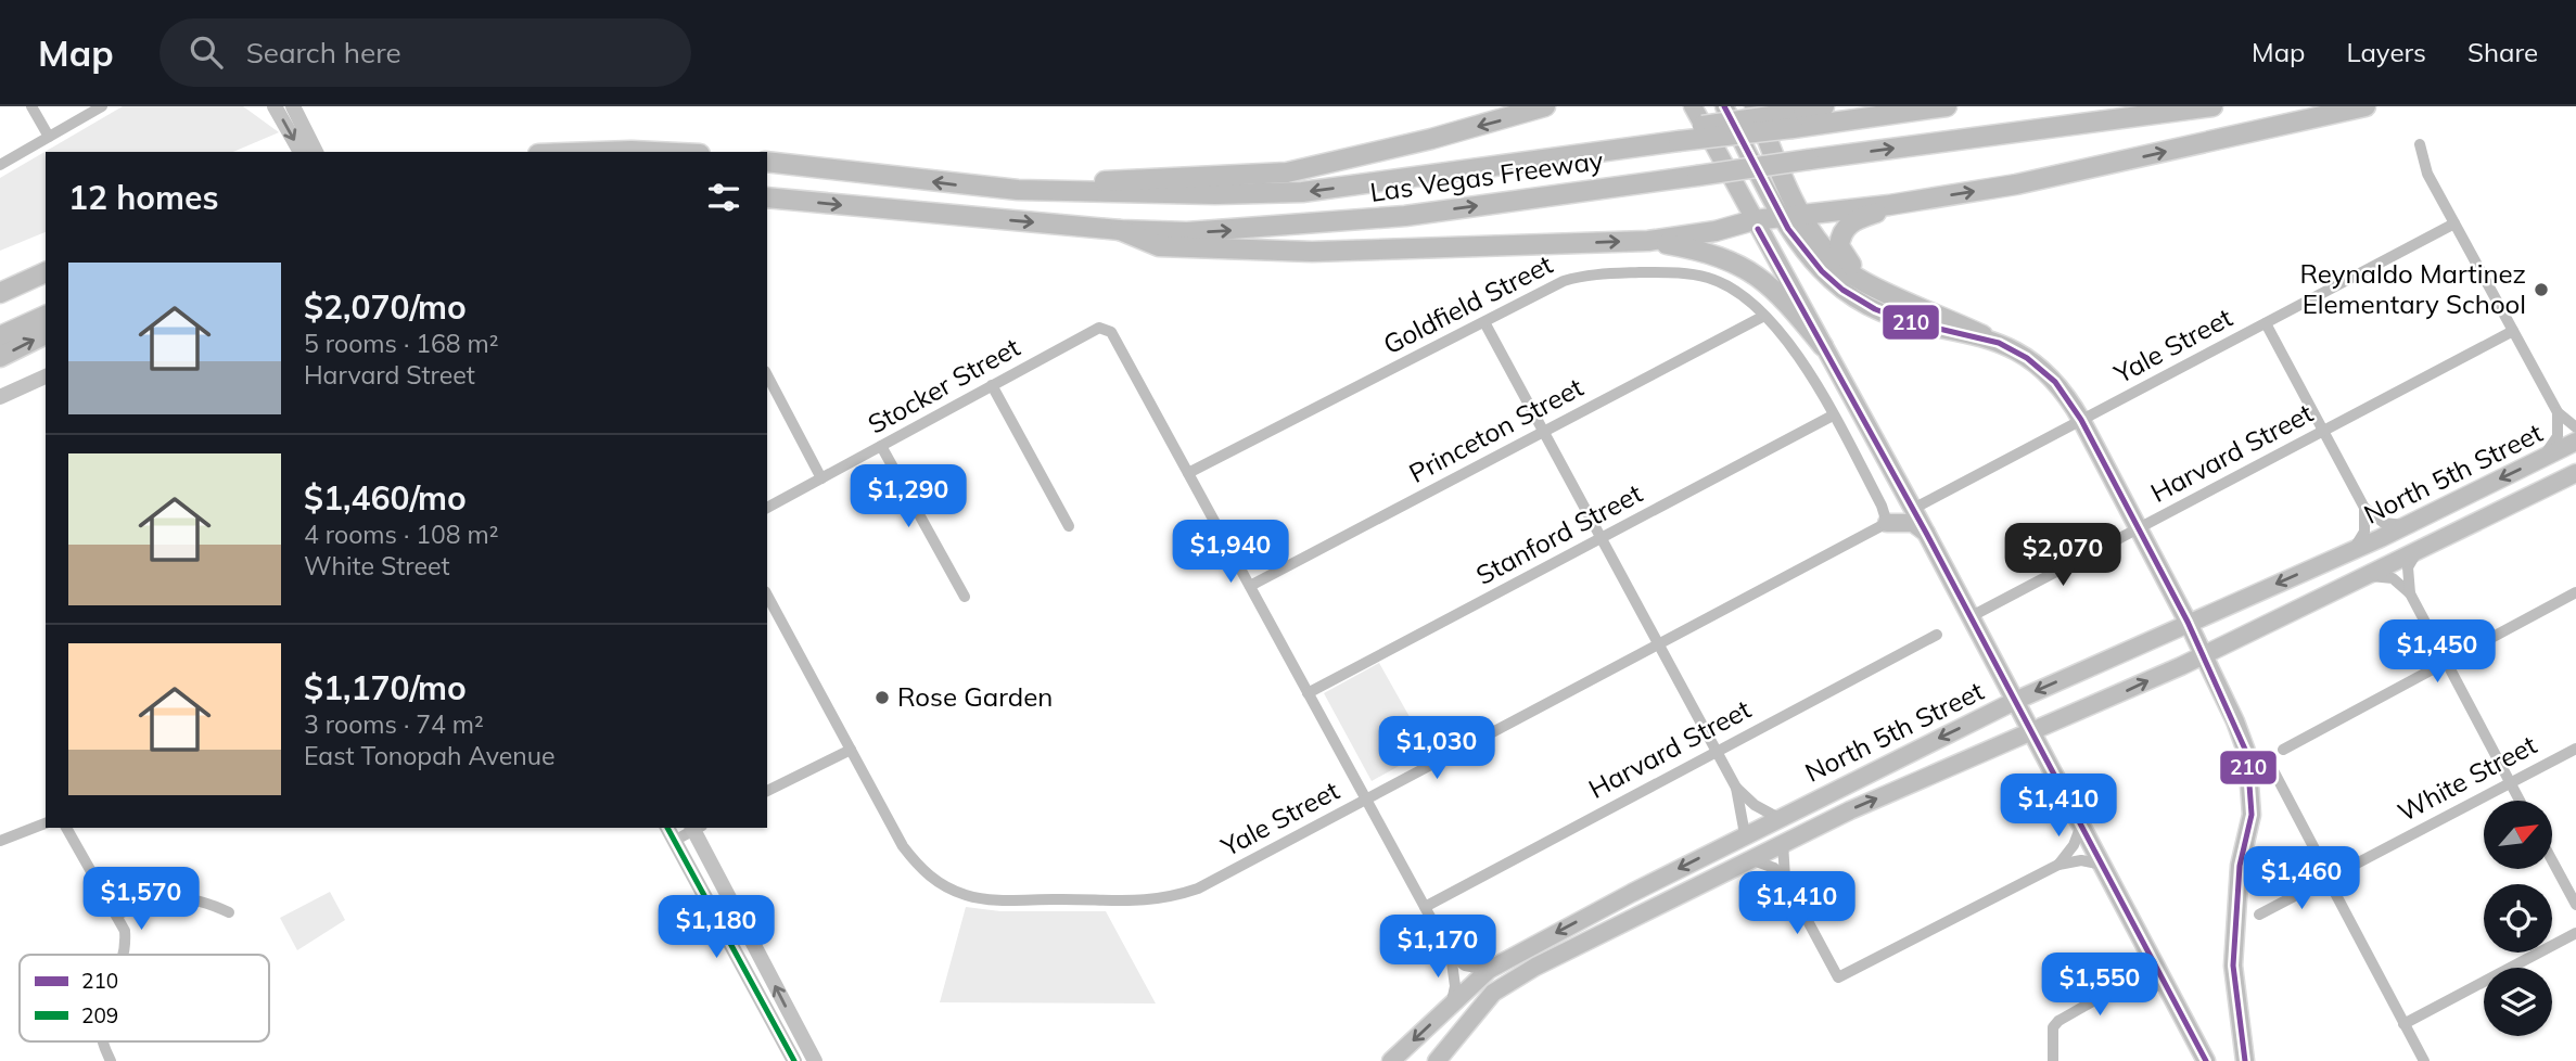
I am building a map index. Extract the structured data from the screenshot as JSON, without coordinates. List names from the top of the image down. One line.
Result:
{"streets":{"highway":["Las Vegas Freeway"],"main road":["North 5th Street"],"street":["Goldfield Street","Yale Street","Stocker Street","Princeton Street","Harvard Street","Stanford Street","White Street"]},"crossings":[["Goldfield Street","Yale Street"],["Goldfield Street","Stocker Street"],["Goldfield Street","Princeton Street"],["Goldfield Street","Stanford Street"]],"places":["Reynaldo Martinez Elementary School","Rose Garden"],"lines":["transit line 210","transit line 209"],"legend":["210","209"],"north":"top right","page":{"header":"Map","search":"Search here","nav":["Map","Layers","Share"],"heading":"12 homes","list":[{"name":"$2,070/mo","note":"5 rooms · 168 m² · Harvard Street"},{"name":"$1,460/mo","note":"4 rooms · 108 m² · White Street"},{"name":"$1,170/mo","note":"3 rooms · 74 m² · East Tonopah Avenue"}],"price":["$1,290","$1,940","$2,070","$1,450","$1,030","$1,410","$1,460","$1,570","$1,410","$1,180","$1,170","$1,550"]}}
